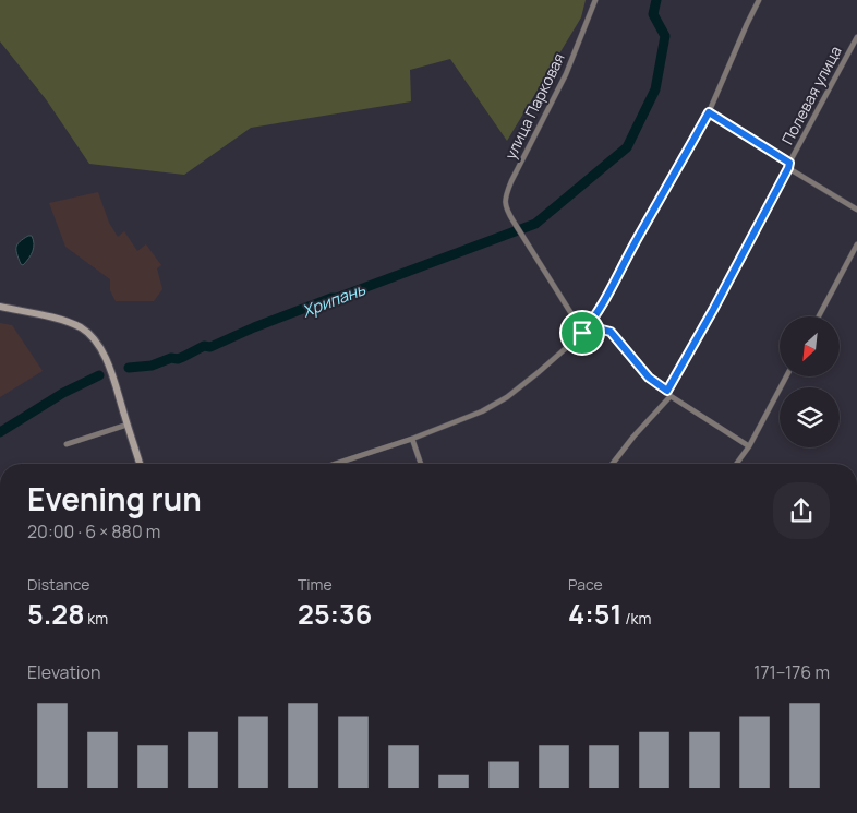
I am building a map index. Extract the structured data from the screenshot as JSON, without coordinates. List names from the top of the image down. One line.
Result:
{"streets":{"street":["Полевая улица","улица Парковая"]},"water":["Хрипань"],"north":"bottom left","page":{"heading":["Evening run","20:00 · 6 × 880 m"],"stats":[["Distance","5.28 km"],["Time","25:36"],["Pace","4:51 /km"]],"chart":["Elevation","171–176 m"]}}
